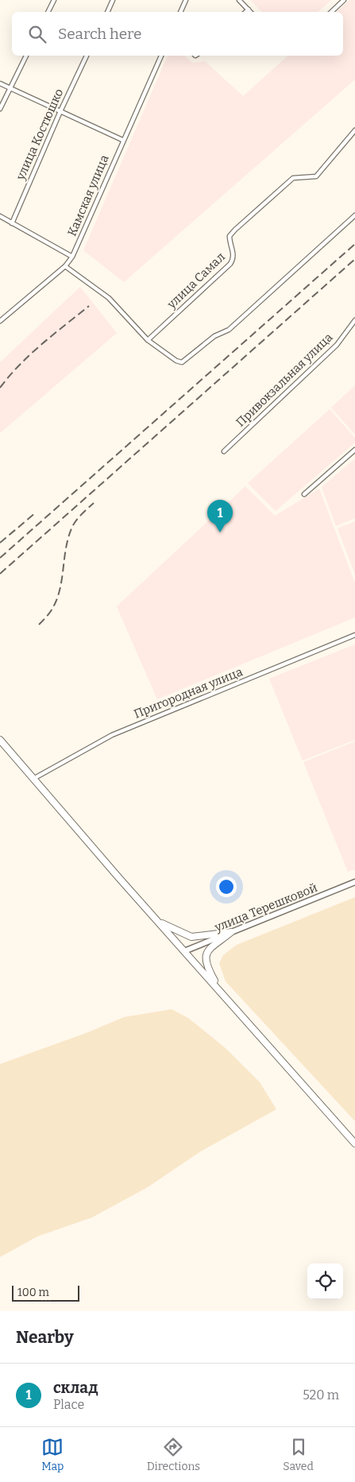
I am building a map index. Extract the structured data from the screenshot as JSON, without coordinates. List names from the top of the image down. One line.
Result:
{"streets":{"main road":["улица Терешковой"],"street":["улица Костюшко","Камская улица","улица Самал","Привокзальная улица","Пригородная улица"]},"scale_bar":"100 m","page":{"search":"Search here","pins":"1","scale":"100 m","heading":"Nearby","list":[{"mark":"1","name":"склад","note":"Place","value":"520 m"}],"nav":["Map","Directions","Saved"]}}
